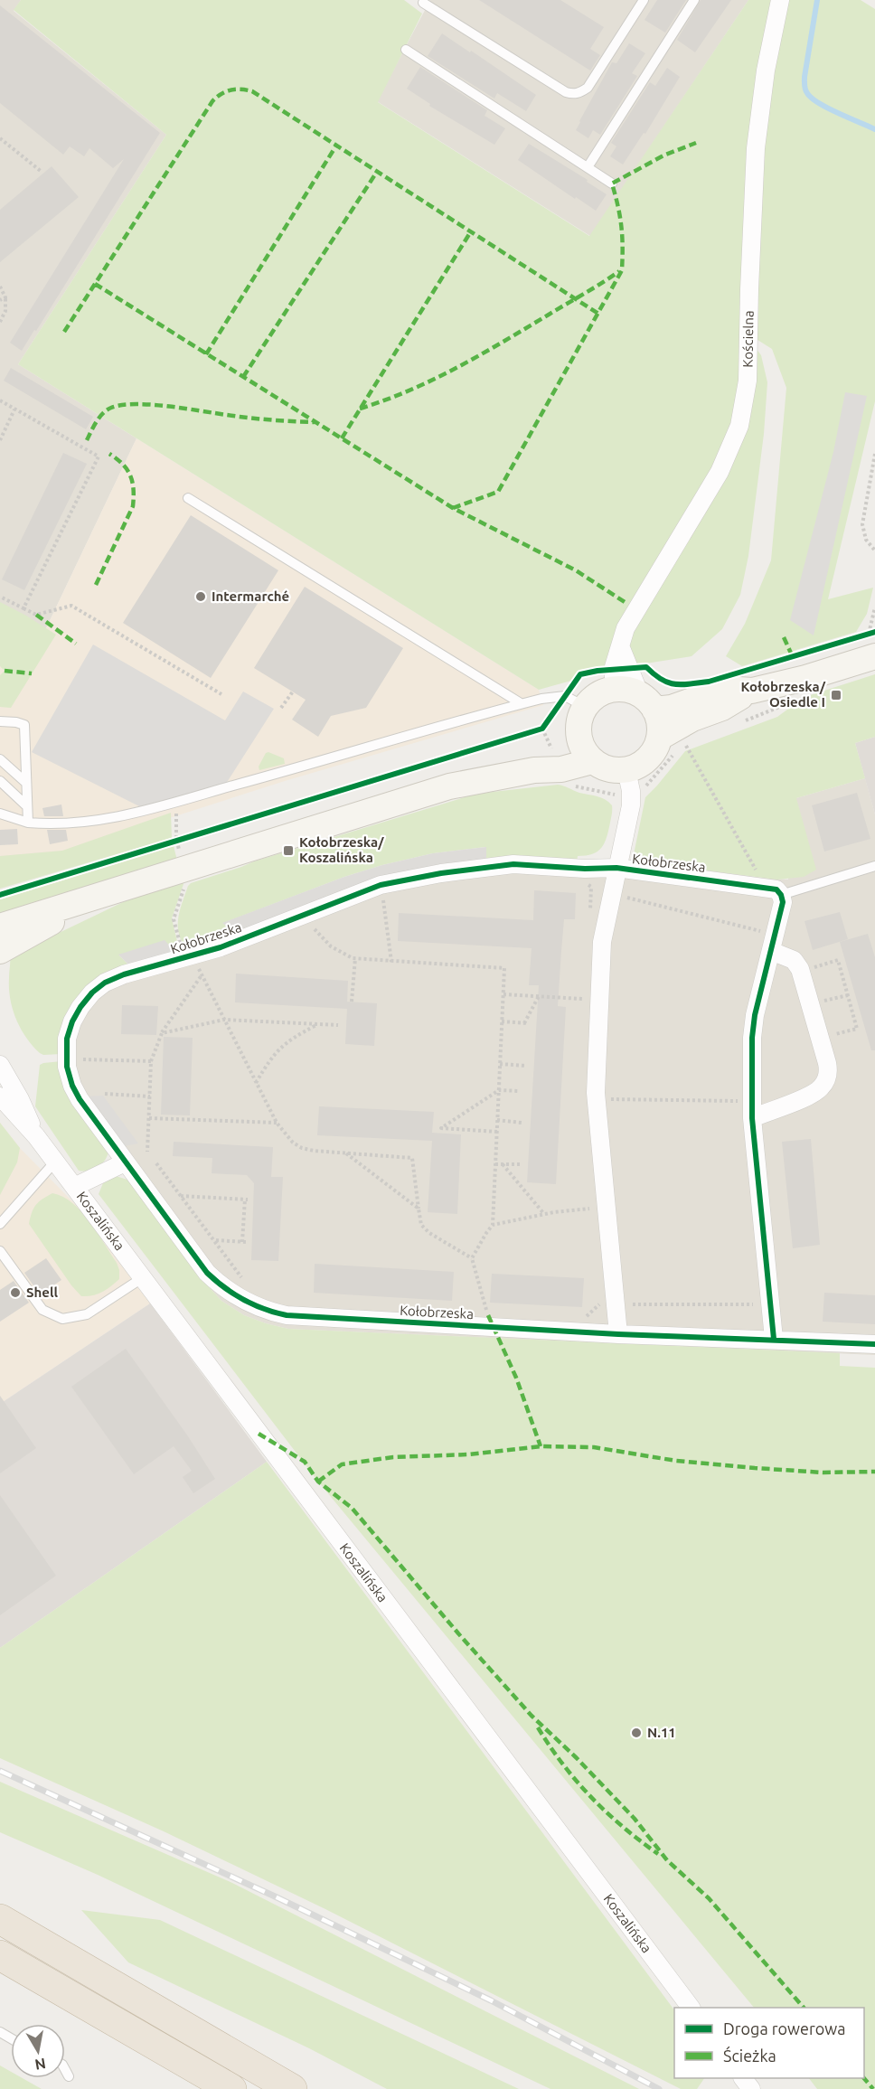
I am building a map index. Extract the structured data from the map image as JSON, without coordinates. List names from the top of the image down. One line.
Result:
{"streets":{"street":["Kościelna","Kołobrzeska","Koszalińska"]},"crossings":[["Kościelna","Kołobrzeska"]],"places":{"other":["Intermarché","Shell","N.11"],"transit":["Kołobrzeska/ Osiedle I","Kołobrzeska/ Koszalińska"]},"legend":["Droga rowerowa","Ścieżka"],"north":"bottom"}
